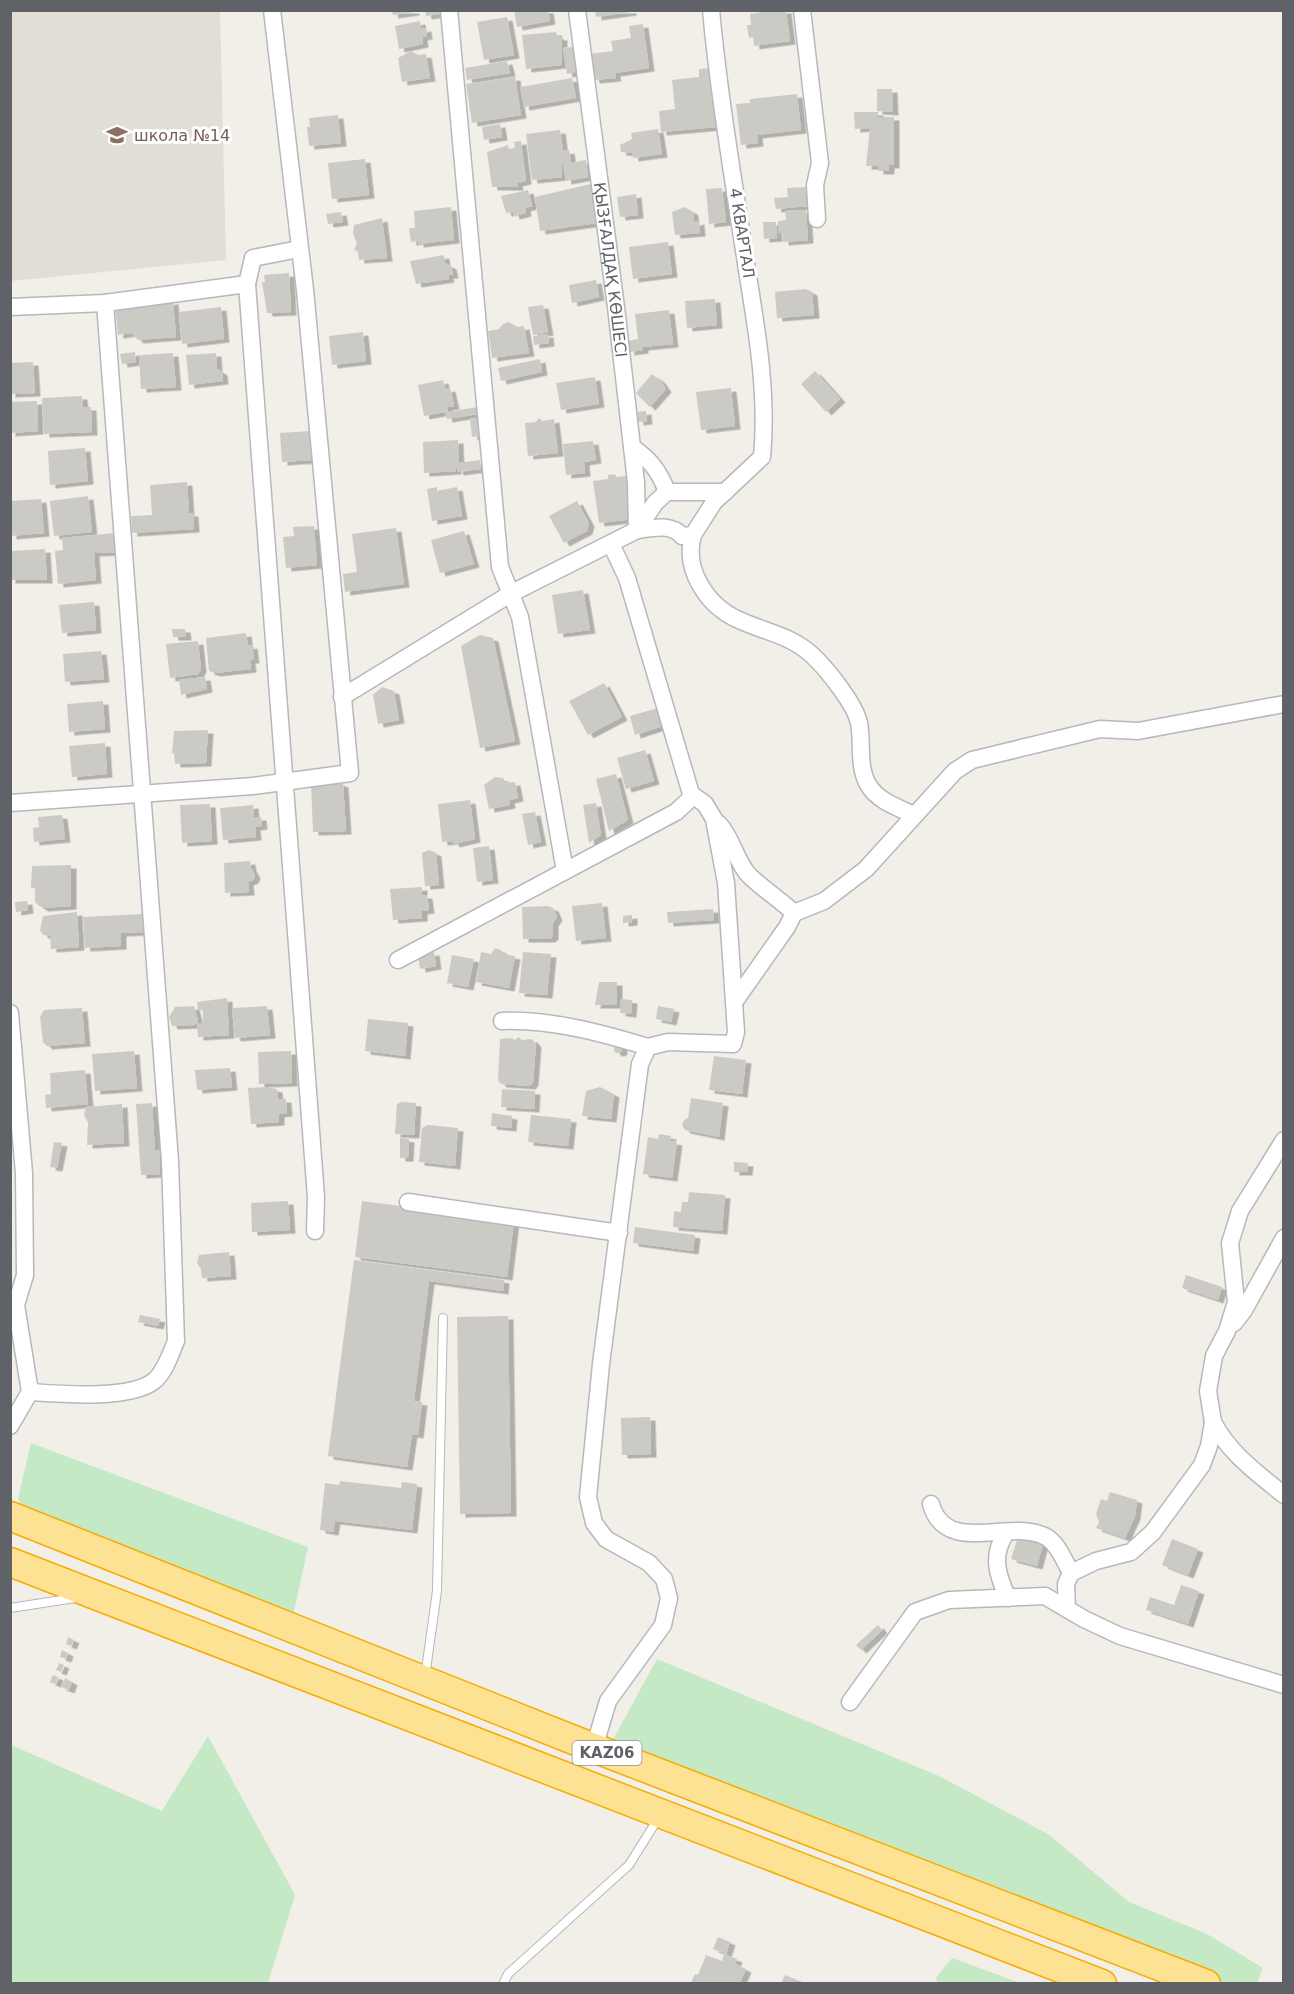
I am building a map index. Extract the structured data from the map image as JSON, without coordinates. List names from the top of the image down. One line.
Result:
{"streets":{"highway":["KАZ06"],"street":["4 КВАРТАЛ","ҚЫЗҒАЛДАҚ КӨШЕСІ"]},"places":{"school or university":["школа №14"]}}
